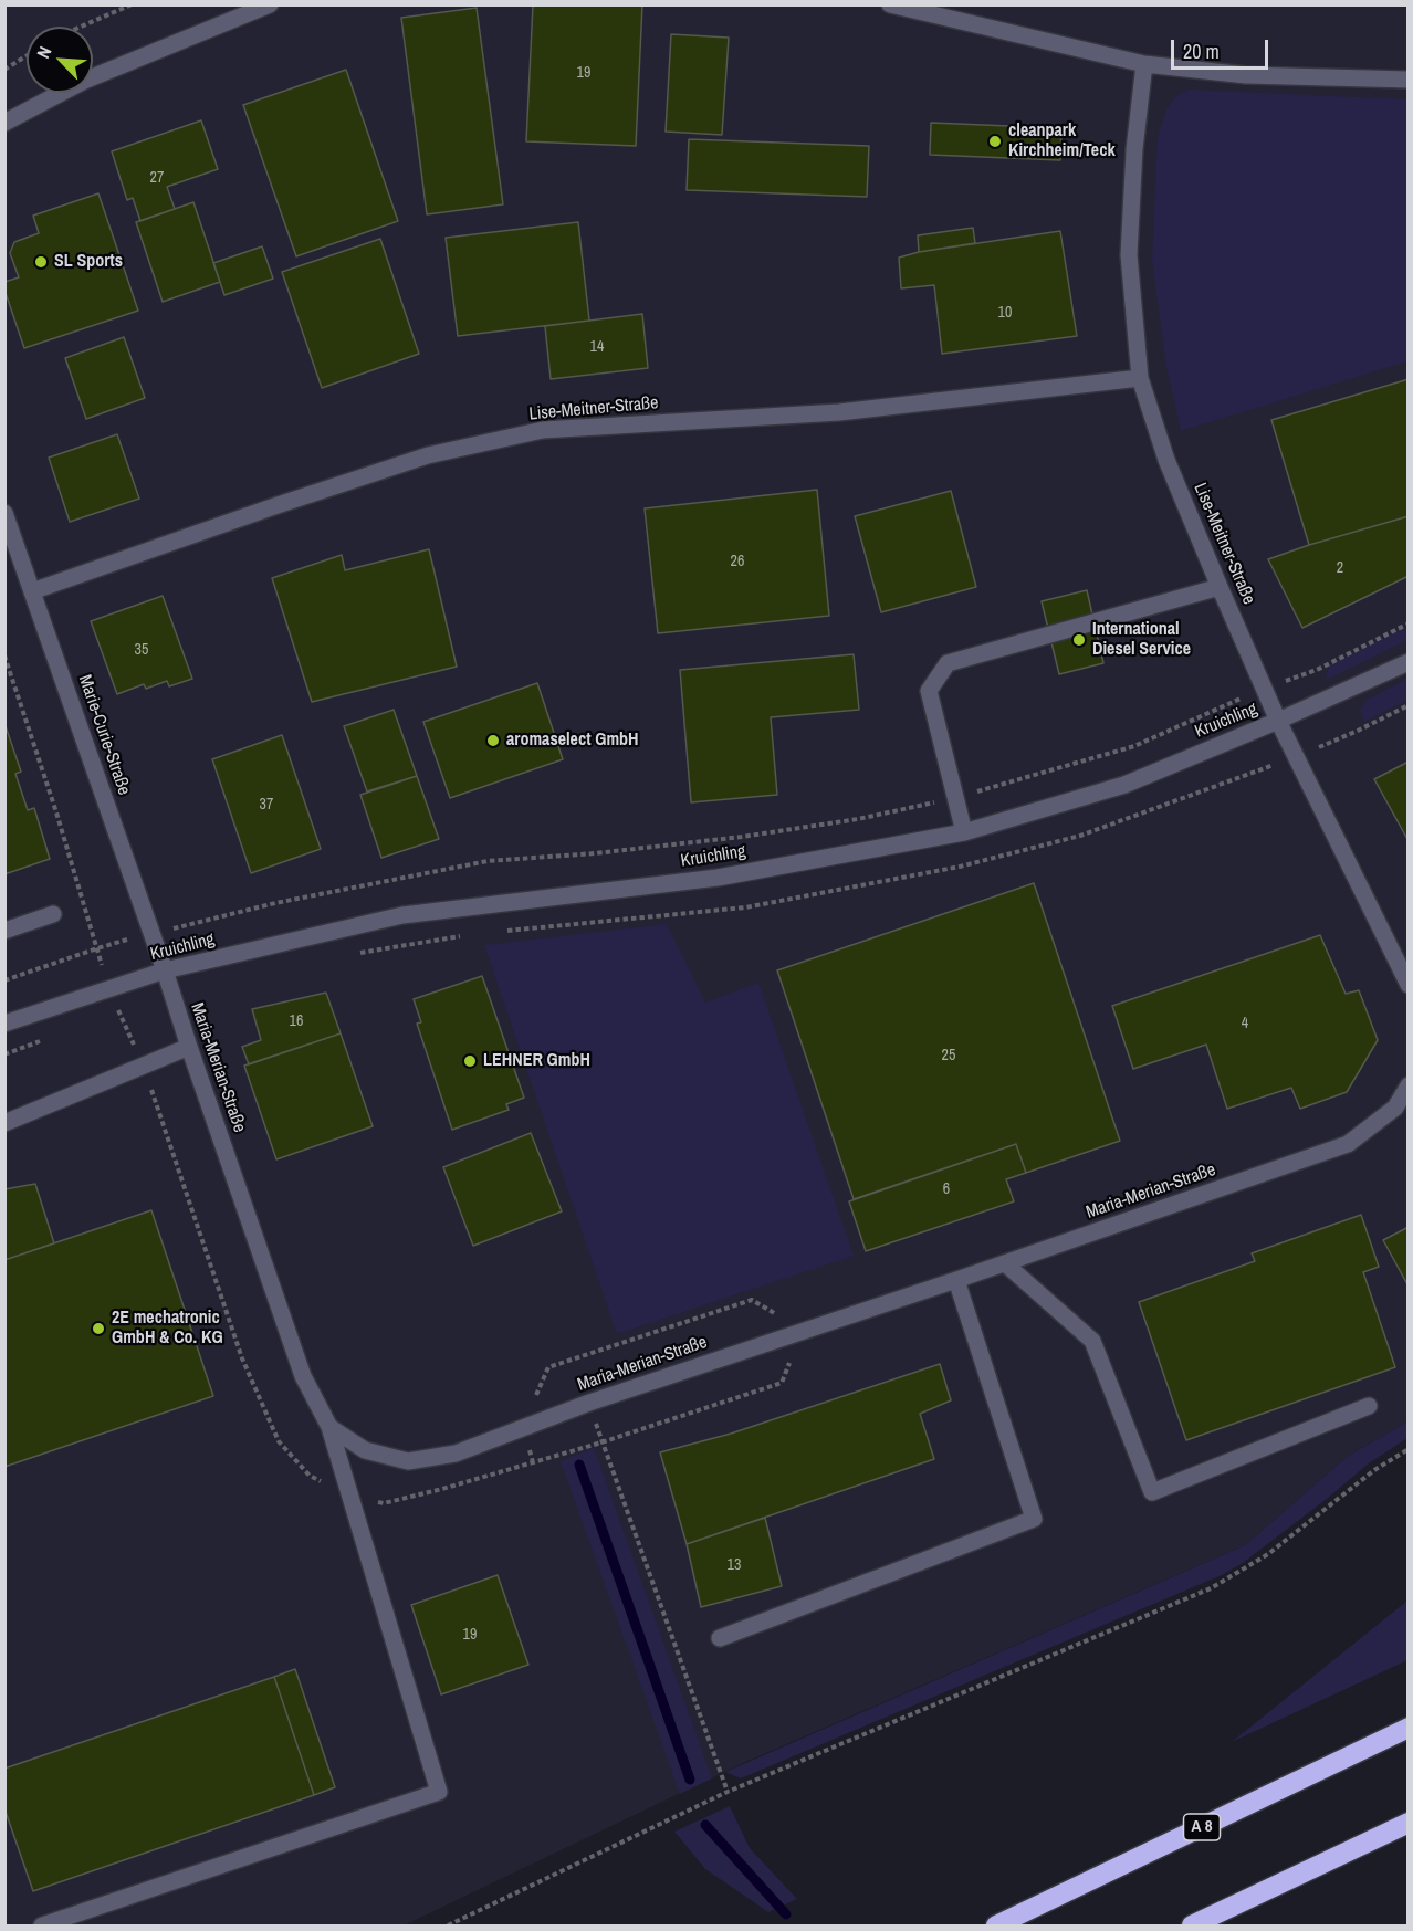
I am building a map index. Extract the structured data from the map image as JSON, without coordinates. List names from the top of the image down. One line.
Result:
{"streets":{"highway":["A 8"],"street":["Lise-Meitner-Straße","Kruichling","Marie-Curie-Straße","Maria-Merian-Straße"]},"crossings":[["Lise-Meitner-Straße","Kruichling"],["Lise-Meitner-Straße","Marie-Curie-Straße"],["Kruichling","Marie-Curie-Straße"],["Kruichling","Maria-Merian-Straße"],["Marie-Curie-Straße","Maria-Merian-Straße"]],"places":["cleanpark Kirchheim/Teck","SL Sports","International Diesel Service","aromaselect GmbH","LEHNER GmbH","2E mechatronic GmbH & Co. KG"],"house_numbers":["19","27","10","14","26","2","35","37","16","4","25","6","13","19"],"scale_bar":"20 m","north":"top left"}
